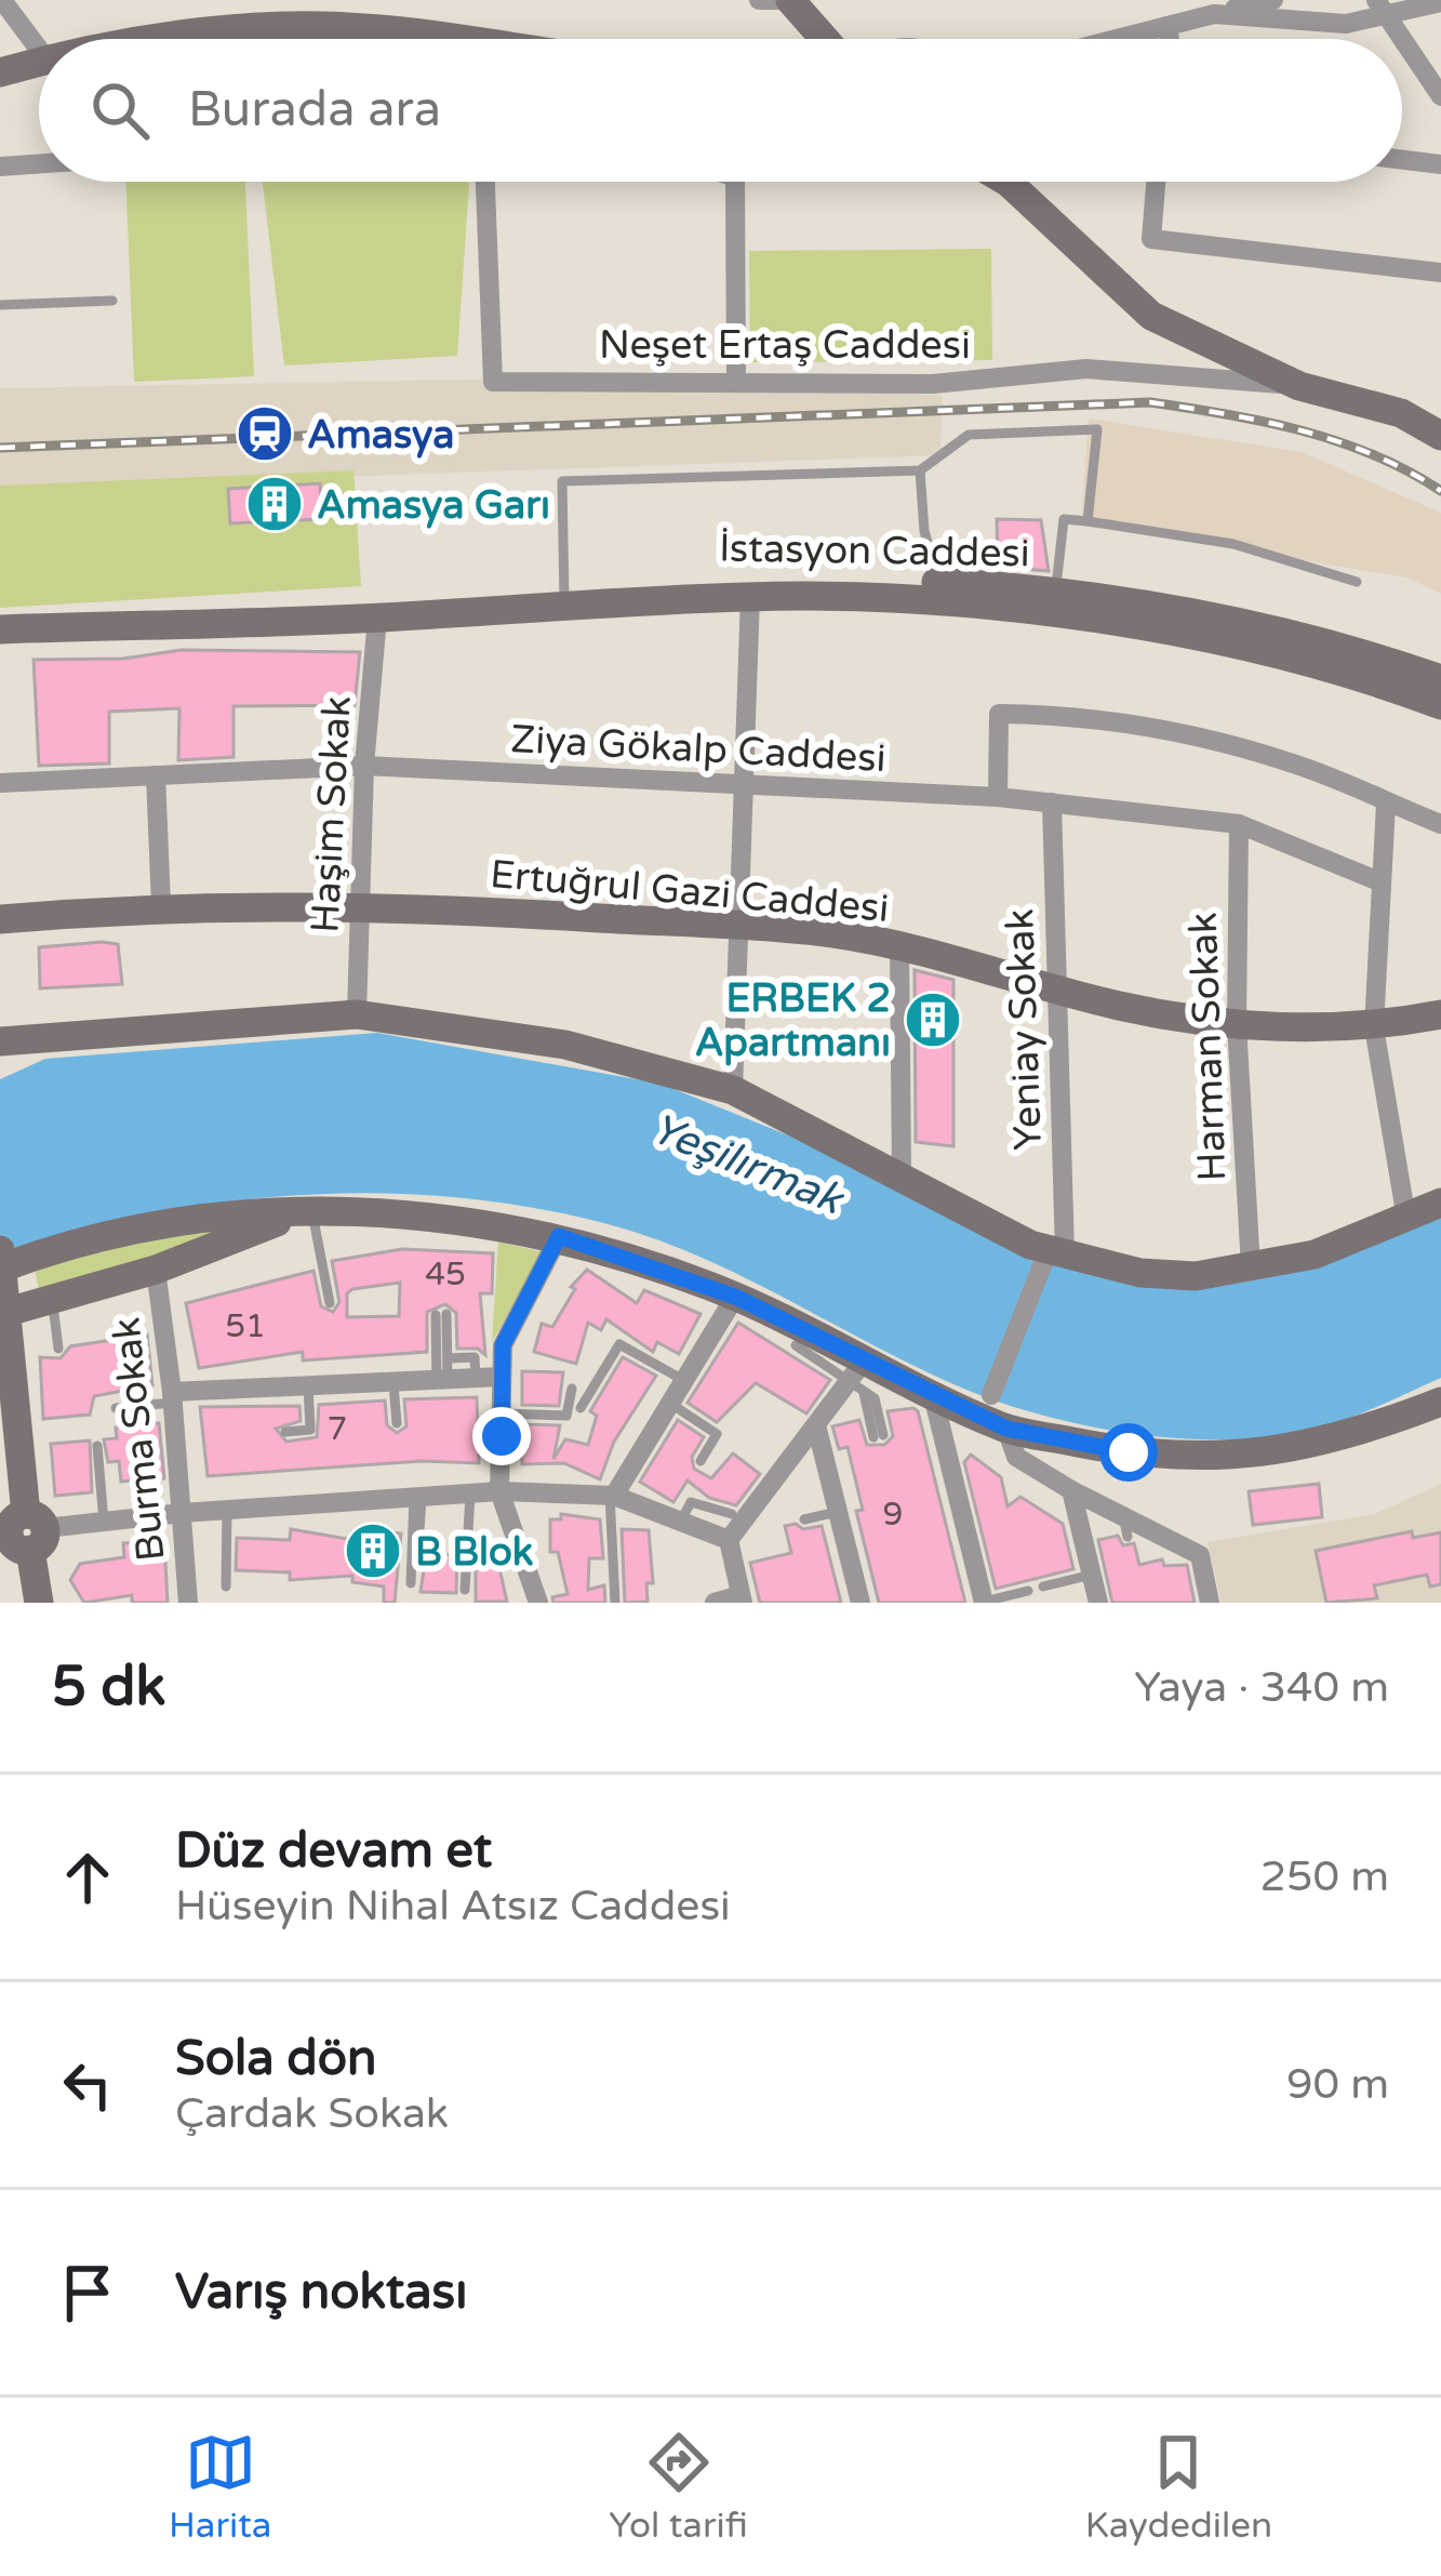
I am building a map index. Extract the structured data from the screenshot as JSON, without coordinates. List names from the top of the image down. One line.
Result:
{"streets":{"street":["Neşet Ertaş Caddesi","İstasyon Caddesi","Ziya Gökalp Caddesi","Haşim Sokak","Ertuğrul Gazi Caddesi","Yeniay Sokak","Harman Sokak","Burma Sokak"]},"crossings":[["İstasyon Caddesi","Haşim Sokak"],["Ziya Gökalp Caddesi","Haşim Sokak"],["Ziya Gökalp Caddesi","Yeniay Sokak"],["Ziya Gökalp Caddesi","Harman Sokak"],["Haşim Sokak","Ertuğrul Gazi Caddesi"],["Ertuğrul Gazi Caddesi","Yeniay Sokak"],["Ertuğrul Gazi Caddesi","Harman Sokak"]],"water":["Yeşilırmak"],"places":{"station":["Amasya"],"building":["Amasya Garı","ERBEK 2 Apartmanı","B Blok"]},"house_numbers":["45","51","7","9"],"page":{"search":"Burada ara","heading":["5 dk","Yaya · 340 m"],"list":[["Düz devam et","Hüseyin Nihal Atsız Caddesi","250 m"],["Sola dön","Çardak Sokak","90 m"],"Varış noktası"],"nav":["Harita","Yol tarifi","Kaydedilen"]}}
